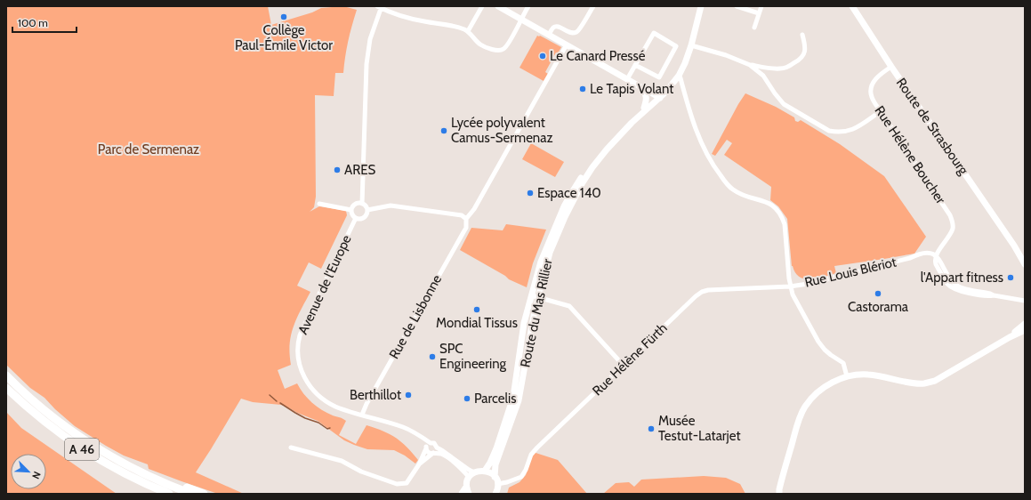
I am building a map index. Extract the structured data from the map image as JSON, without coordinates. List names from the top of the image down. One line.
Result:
{"streets":{"highway":["A 46"],"main road":["Route de Strasbourg","Route du Mas Rillier"],"street":["Rue Hélène Boucher","Rue Louis Blériot","Avenue de l'Europe","Rue de Lisbonne","Rue Hélène Fürth"]},"crossings":[["Route de Strasbourg","Rue Hélène Boucher"],["Rue Hélène Boucher","Rue Louis Blériot"],["Rue Louis Blériot","Rue Hélène Fürth"],["Avenue de l'Europe","Rue de Lisbonne"]],"parks":["Parc de Sermenaz"],"places":["Collège Paul-Émile Victor","Le Canard Pressé","Le Tapis Volant","Lycée polyvalent Camus-Sermenaz","ARES","Espace 140","l'Appart fitness","Castorama","Mondial Tissus","SPC Engineering","Berthillot","Parcelis","Musée Testut-Latarjet"],"scale_bar":"100 m","north":"bottom right"}
